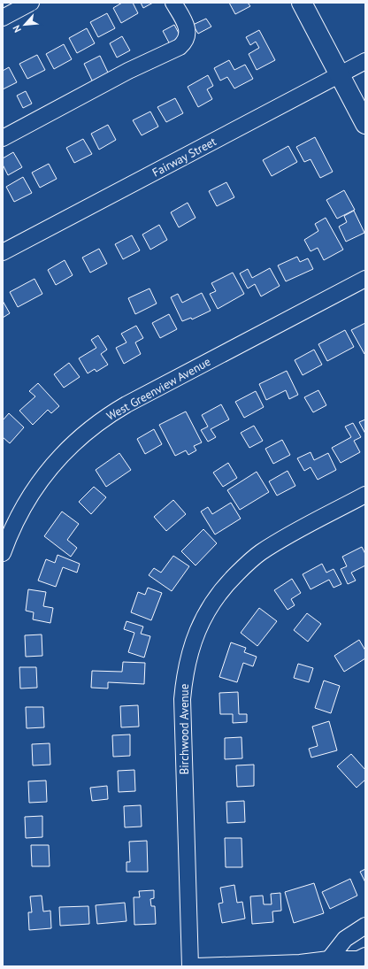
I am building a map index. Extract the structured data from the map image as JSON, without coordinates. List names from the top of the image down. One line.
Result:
{"streets":{"street":["Fairway Street","West Greenview Avenue","Birchwood Avenue"]},"north":"bottom left"}
